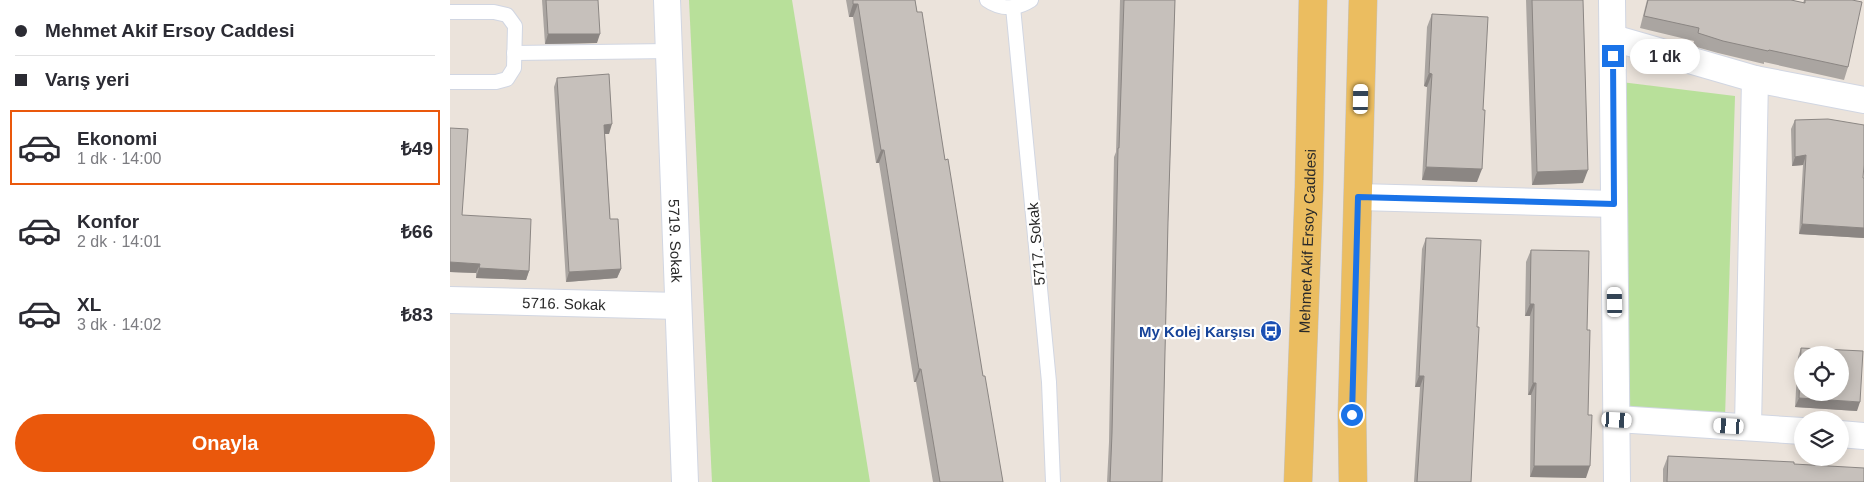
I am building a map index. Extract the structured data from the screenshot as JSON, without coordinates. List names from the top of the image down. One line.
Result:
{"streets":{"main road":["Mehmet Akif Ersoy Caddesi"],"street":["5719. Sokak","5716. Sokak"],"lane":["5717. Sokak"]},"crossings":[["5719. Sokak","5716. Sokak"]],"places":{"bus stop":["My Kolej Karşısı"]},"page":{"banner":["Mehmet Akif Ersoy Caddesi","Varış yeri"],"bubble":"1 dk","list":[{"name":"Ekonomi","note":"1 dk · 14:00","value":"₺49"},{"name":"Konfor","note":"2 dk · 14:01","value":"₺66"},{"name":"XL","note":"3 dk · 14:02","value":"₺83"}],"buttons":"Onayla"}}
